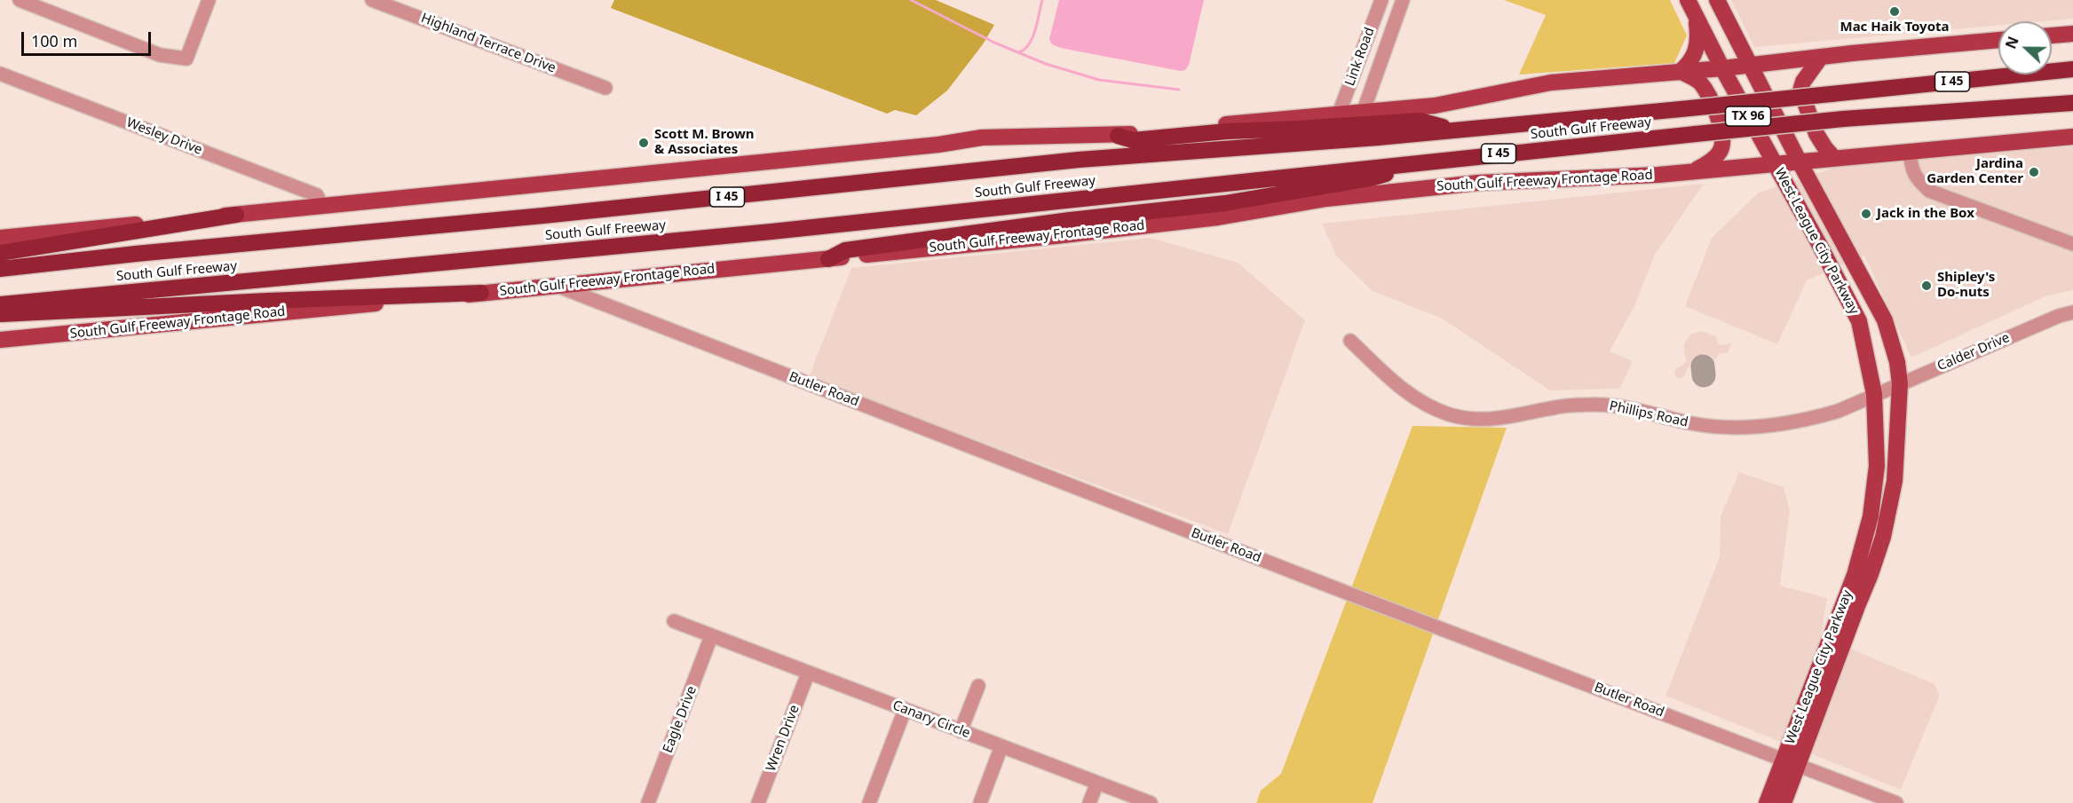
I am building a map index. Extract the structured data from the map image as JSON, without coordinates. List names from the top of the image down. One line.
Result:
{"streets":{"highway":["I 45","South Gulf Freeway"],"main road":["TX 96","South Gulf Freeway Frontage Road","West League City Parkway"],"street":["Highland Terrace Drive","Link Road","Wesley Drive","Calder Drive","Butler Road","Phillips Road","Eagle Drive","Canary Circle","Wren Drive"]},"crossings":[["South Gulf Freeway Frontage Road","West League City Parkway"],["South Gulf Freeway Frontage Road","Butler Road"],["West League City Parkway","Calder Drive"],["West League City Parkway","Butler Road"],["West League City Parkway","Phillips Road"],["Calder Drive","Phillips Road"],["Eagle Drive","Canary Circle"],["Canary Circle","Wren Drive"]],"places":["Mac Haik Toyota","Scott M. Brown & Associates","Jardina Garden Center","Jack in the Box","Shipley's Do-nuts"],"scale_bar":"100 m","north":"left"}
